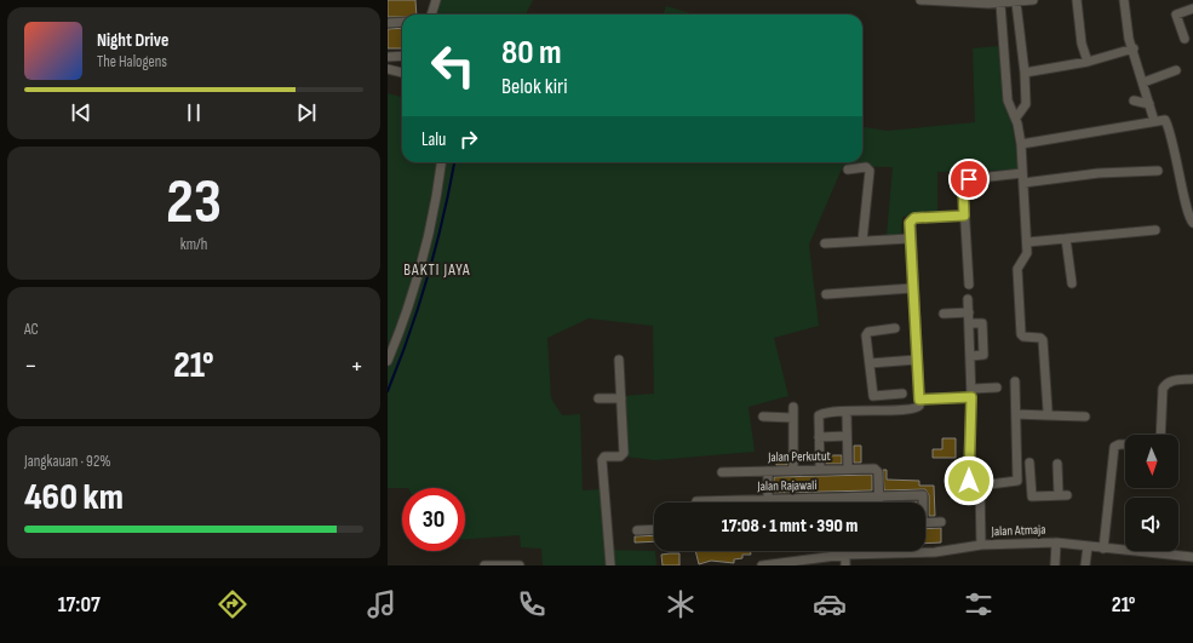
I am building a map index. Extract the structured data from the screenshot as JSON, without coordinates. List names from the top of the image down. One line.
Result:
{"streets":{"street":["Jalan Perkutut","Jalan Rajawali","Jalan Atmaja"]},"crossings":[["Jalan Perkutut","Jalan Rajawali"]],"districts":["BAKTI JAYA"],"north":"bottom","page":{"turn":["80 m","Belok kiri"],"song":["Night Drive","The Halogens"],"then":"Lalu","tile":[["23","km/h"],"AC",["Jangkauan · 92%","460 km"]],"heat":["−","21°","+"],"limit":"30","trip":"17:08 · 1 mnt · 390 m","tabs":["17:07","21°"]}}
